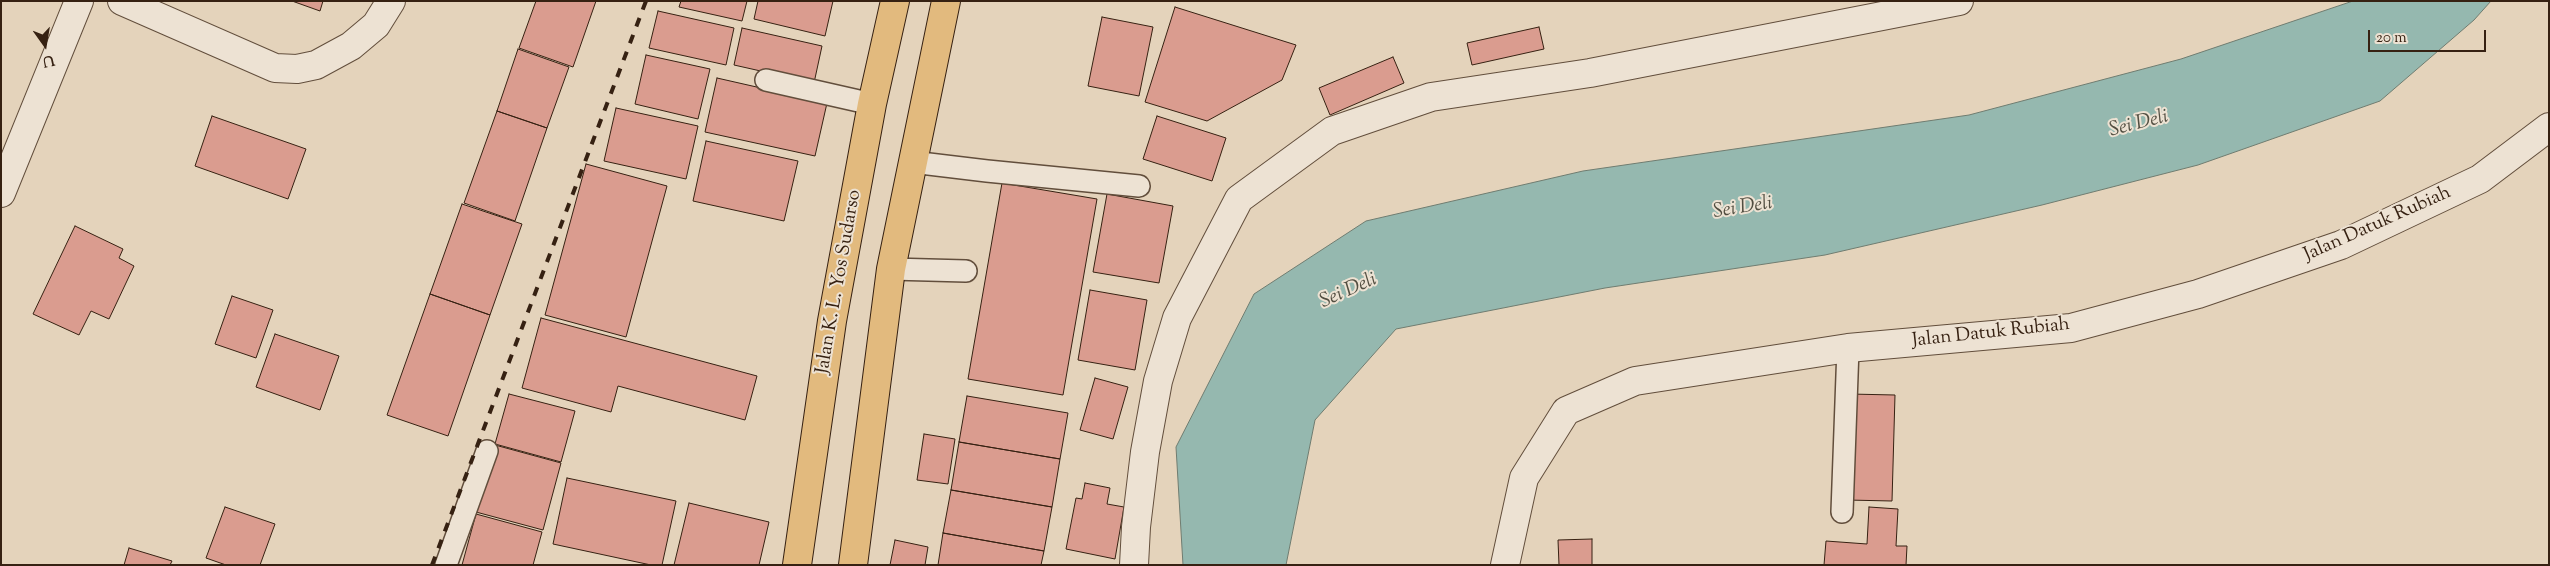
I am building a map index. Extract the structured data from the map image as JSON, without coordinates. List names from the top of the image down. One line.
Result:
{"streets":{"highway":["Jalan K. L. Yos Sudarso"],"street":["Jalan Datuk Rubiah"]},"water":["Sei Deli"],"scale_bar":"20 m","north":"bottom"}
